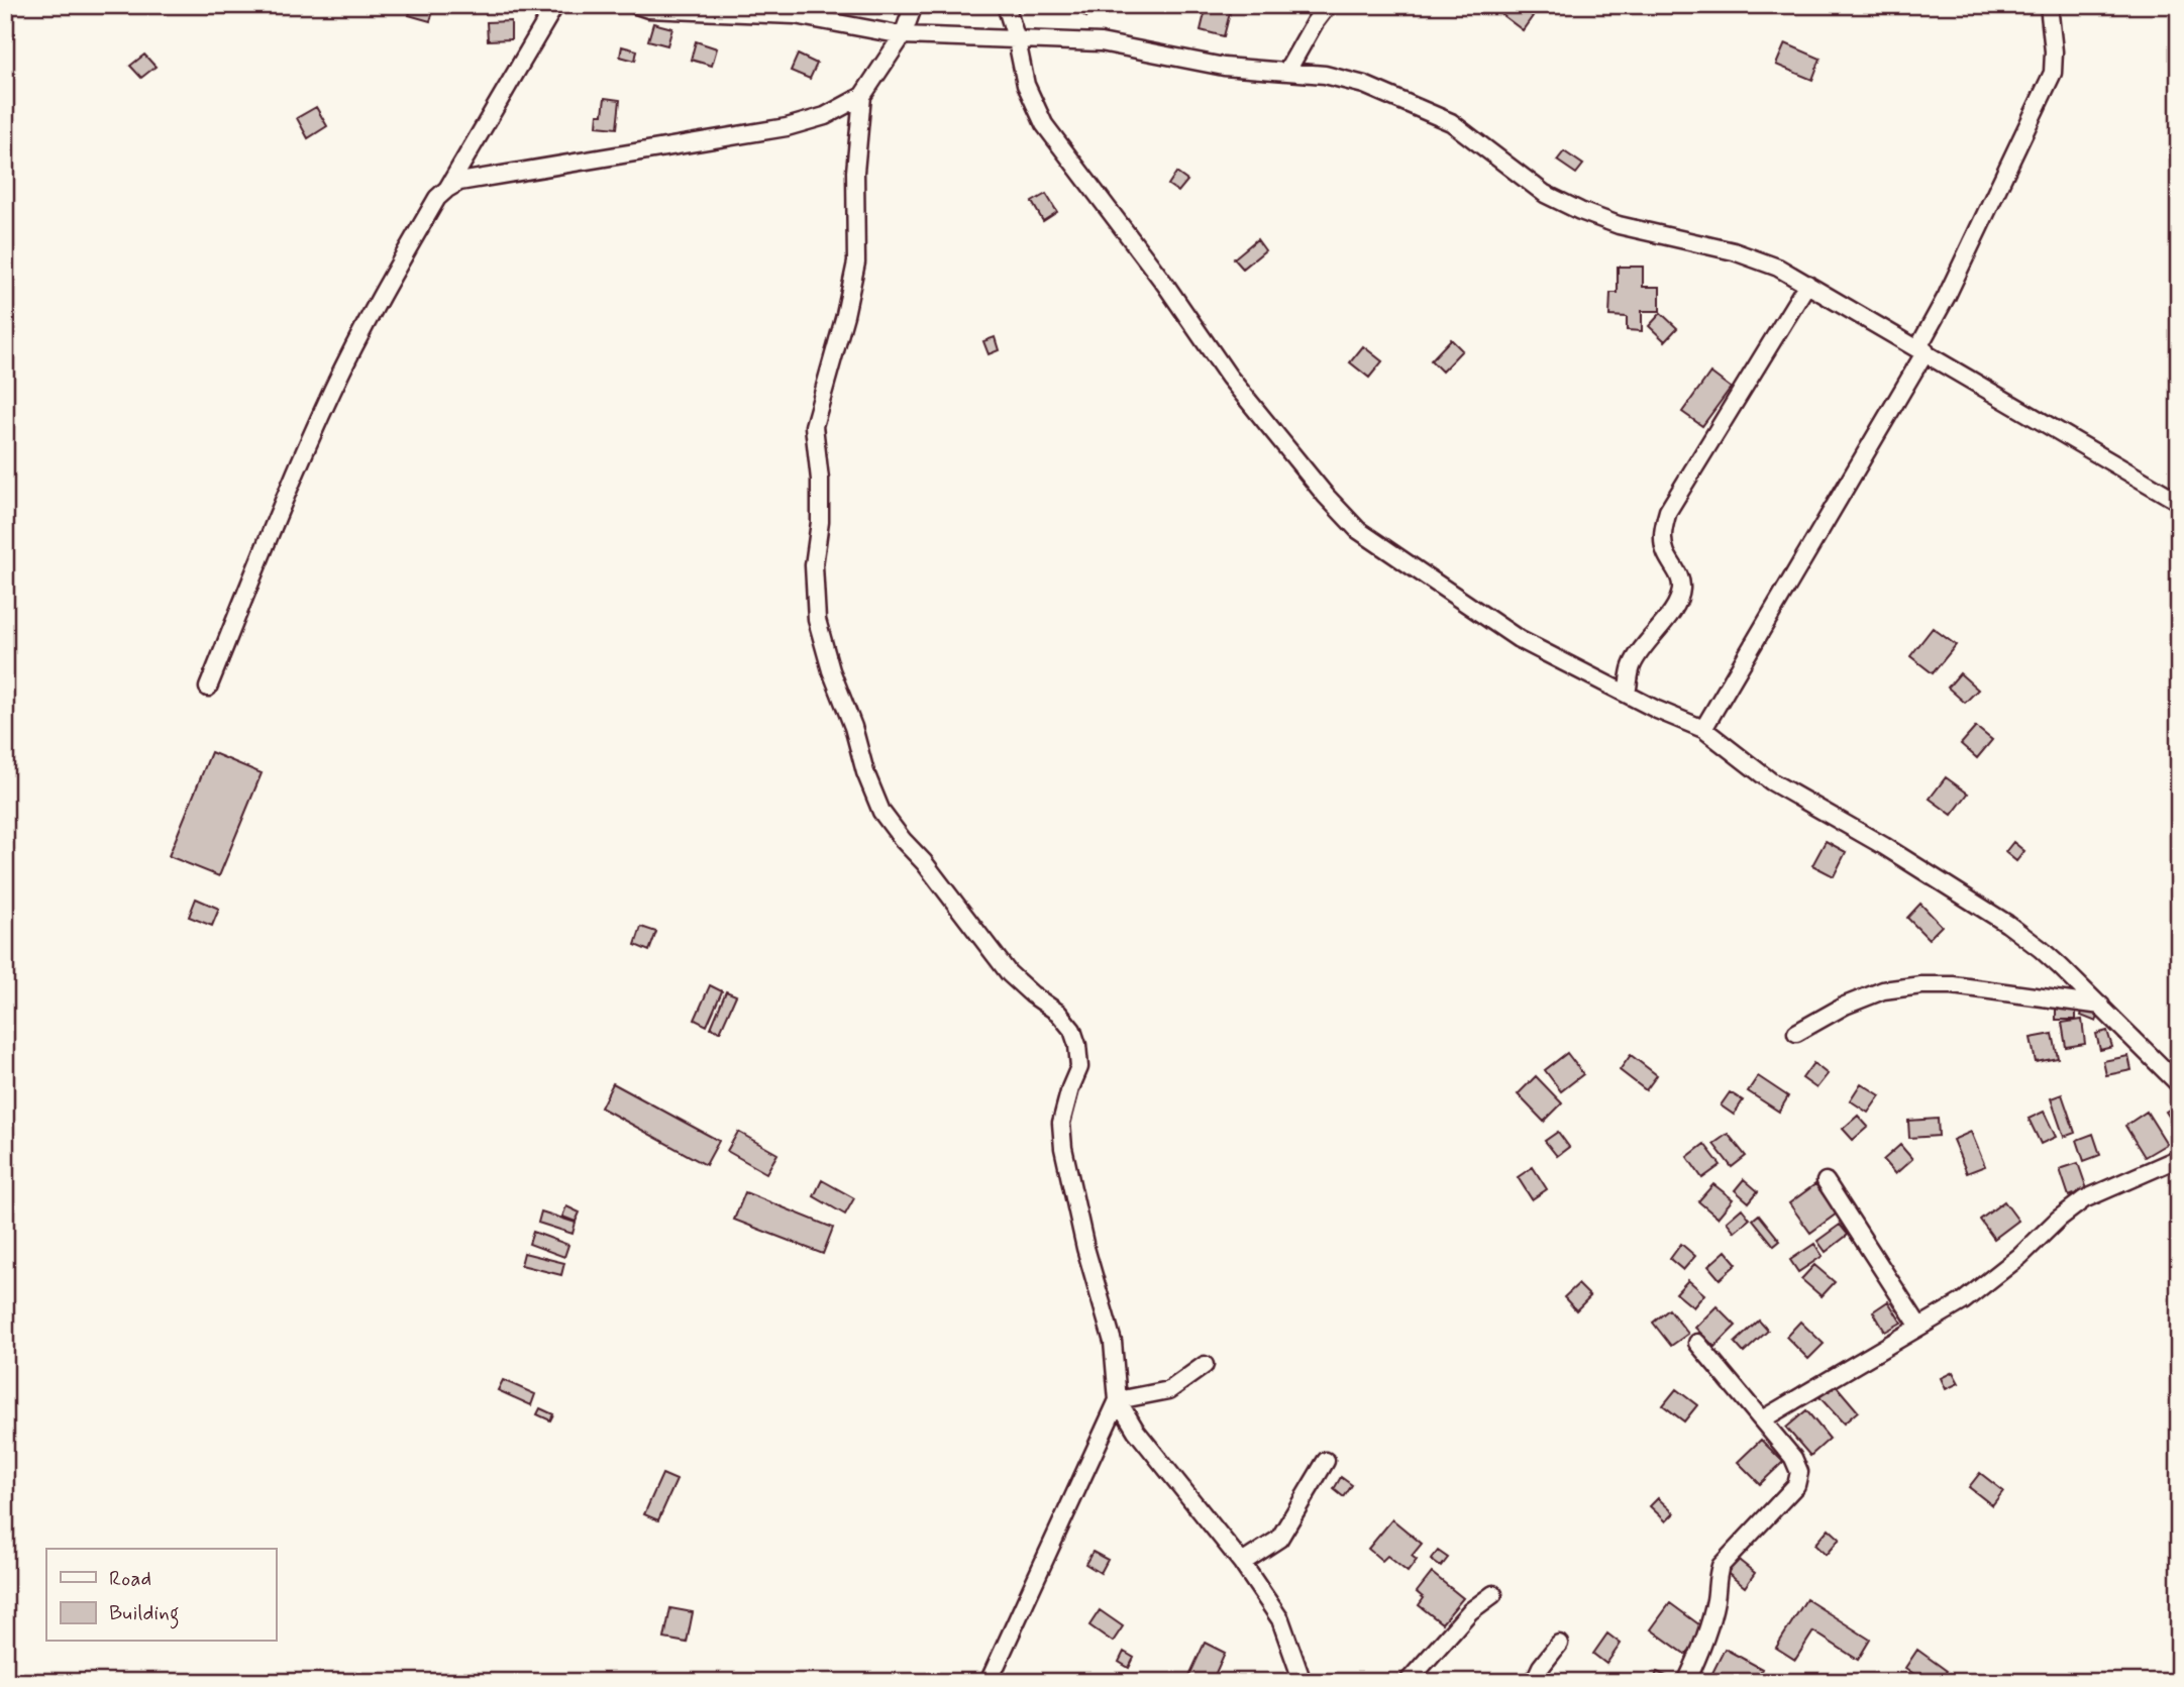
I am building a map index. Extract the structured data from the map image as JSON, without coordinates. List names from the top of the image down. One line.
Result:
{"legend":["Road","Building"]}
